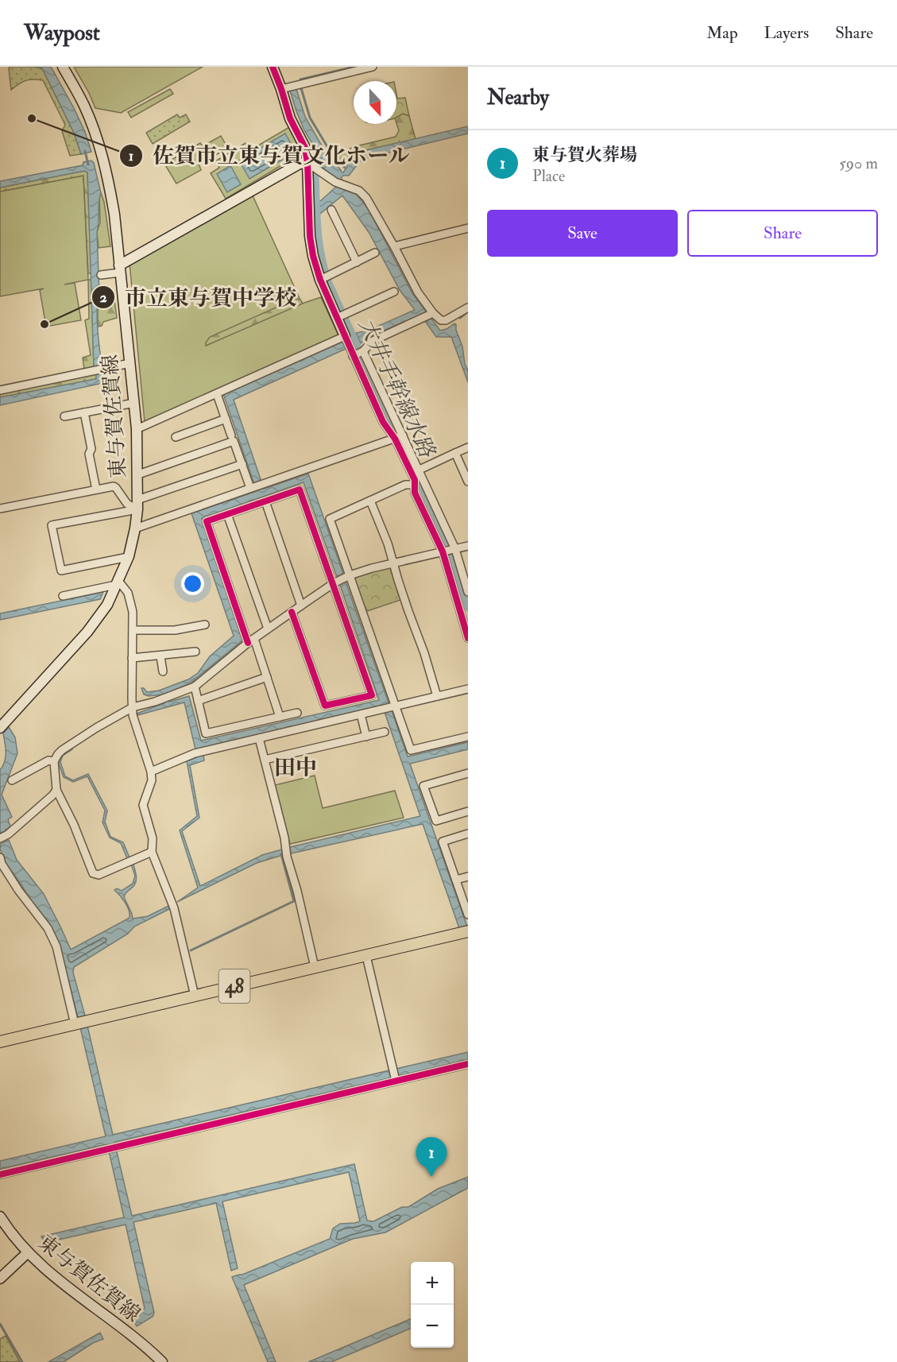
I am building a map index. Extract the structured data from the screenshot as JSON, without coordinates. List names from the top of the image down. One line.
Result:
{"streets":{"main road":["東与賀佐賀線","48"]},"districts":["田中"],"water":["大井手幹線水路"],"places":["佐賀市立東与賀文化ホール","市立東与賀中学校"],"north":"bottom","page":{"header":"Waypost","nav":["Map","Layers","Share"],"heading":"Nearby","list":[{"mark":"1","name":"東与賀火葬場","note":"Place","value":"590 m"}],"buttons":["Save","Share"],"pins":"1","map_buttons":["+","−"]}}
